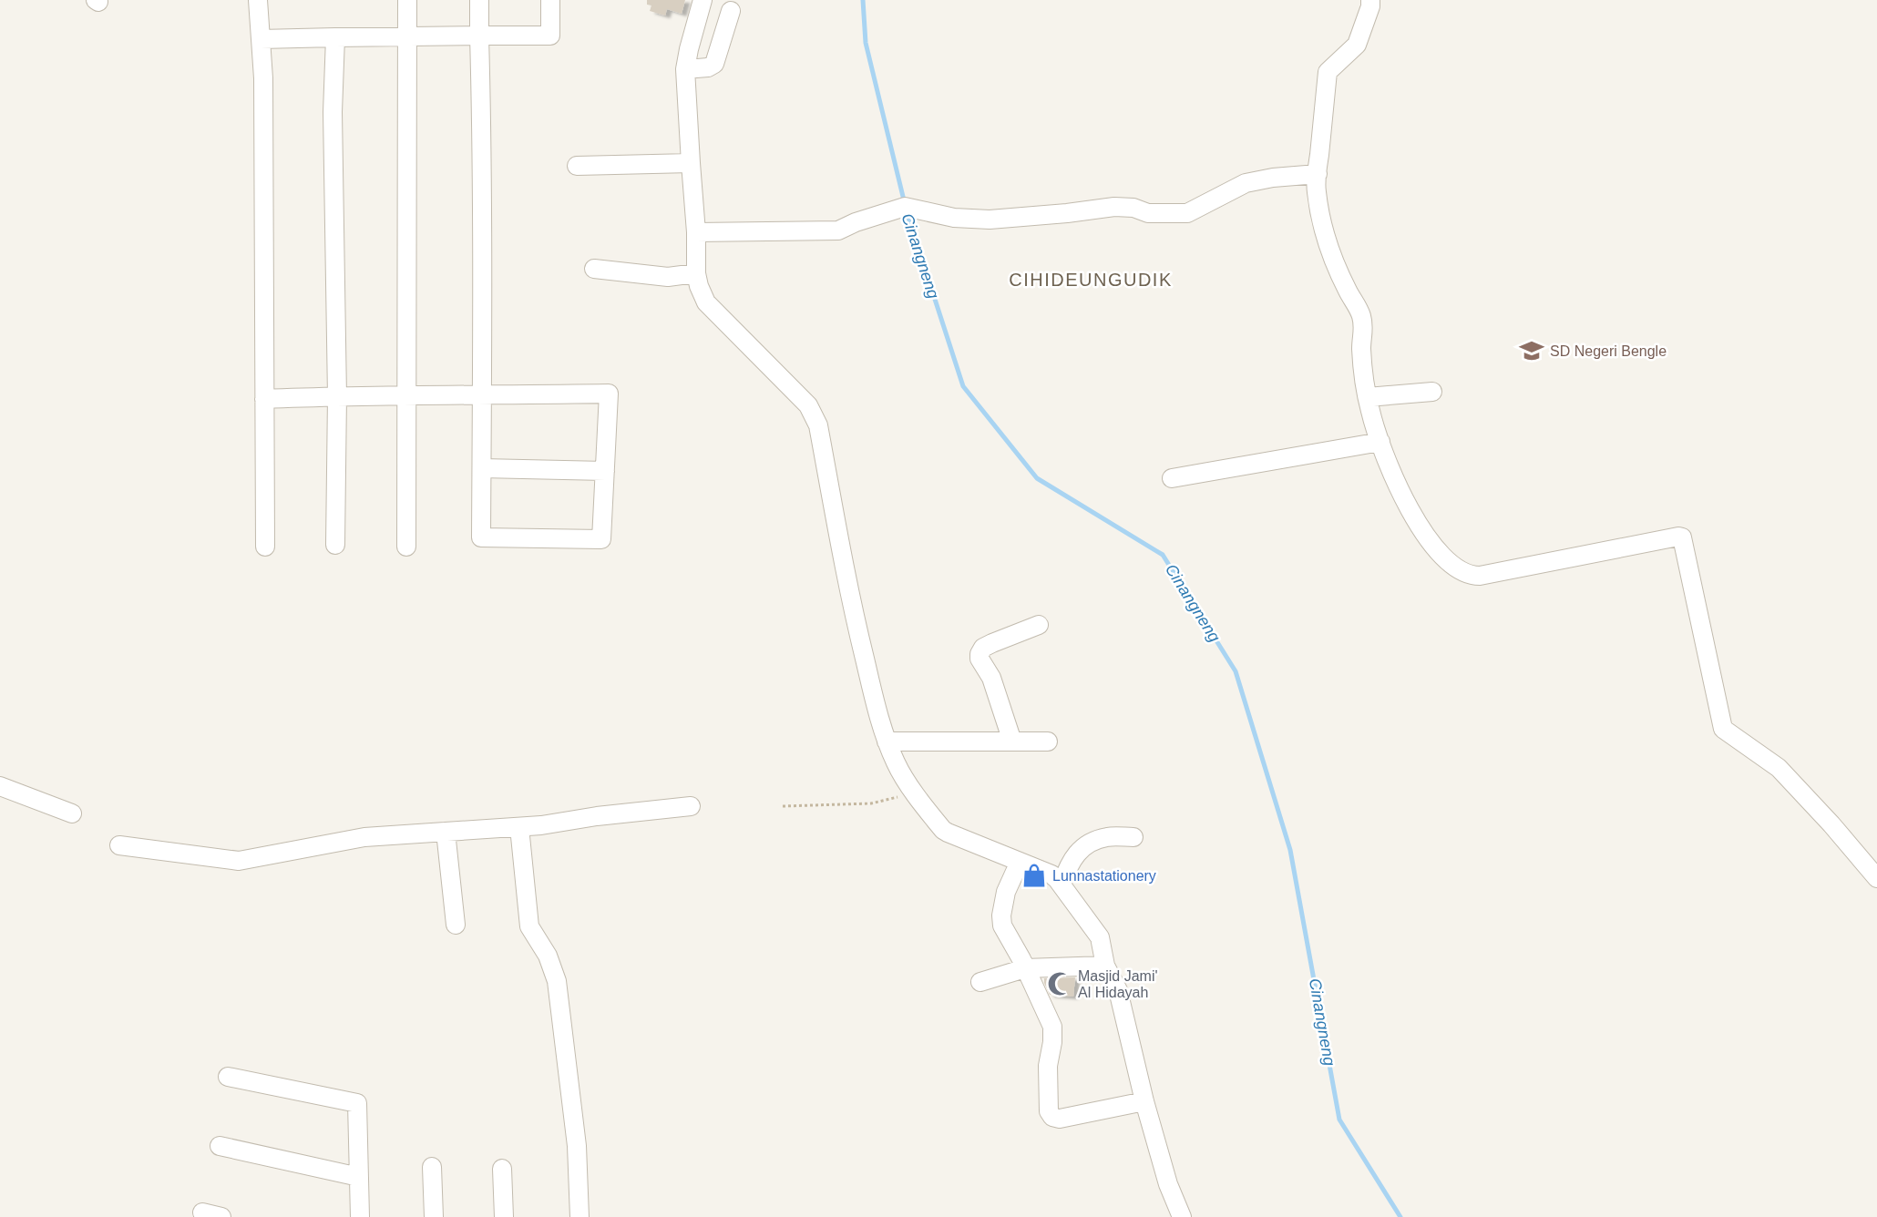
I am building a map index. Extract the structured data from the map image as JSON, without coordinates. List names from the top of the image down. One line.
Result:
{"districts":["CIHIDEUNGUDIK"],"water":["Cinangneng"],"places":{"school or university":["SD Negeri Bengle"],"shop":["Lunnastationery"],"mosque":["Masjid Jami' Al Hidayah"]}}
